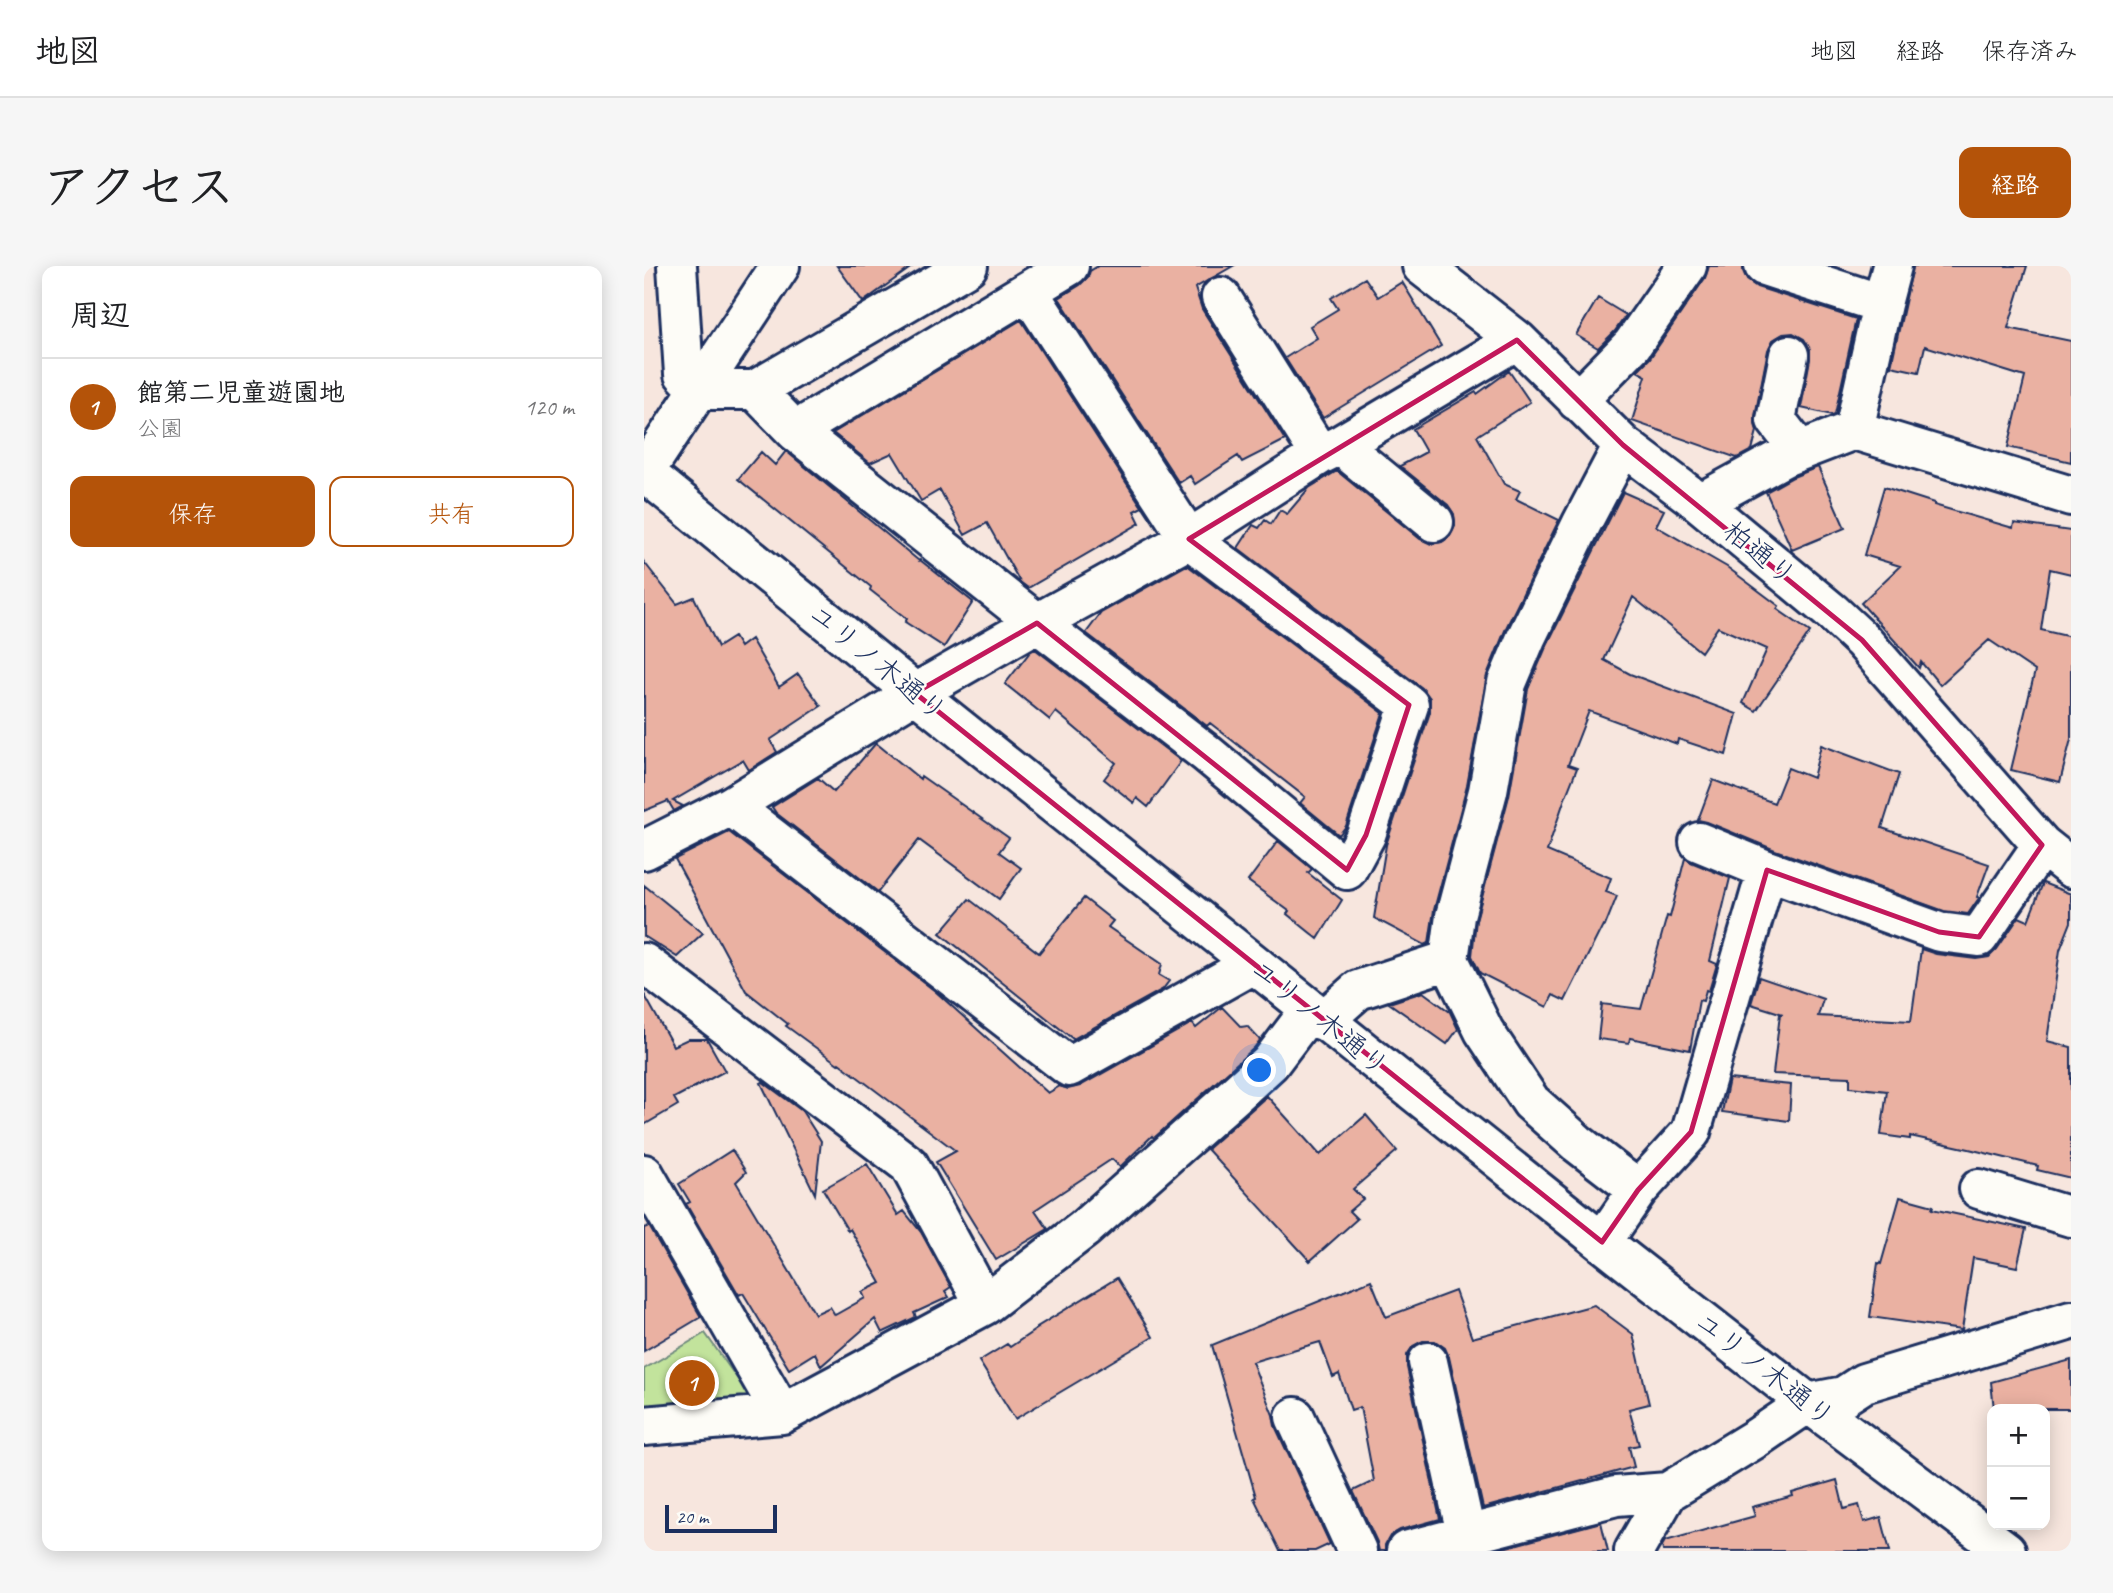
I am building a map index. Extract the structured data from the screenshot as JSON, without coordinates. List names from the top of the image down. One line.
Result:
{"streets":{"street":["柏通り","ユリノ木通り"]},"scale_bar":"20 m","page":{"header":"地図","nav":["地図","経路","保存済み"],"title":"アクセス","buttons":["経路",["保存","共有"]],"heading":"周辺","list":[{"mark":"1","name":"館第二児童遊園地","note":"公園","value":"120 m"}],"pins":"1","map_buttons":["+","−"],"scale":"20 m"}}
